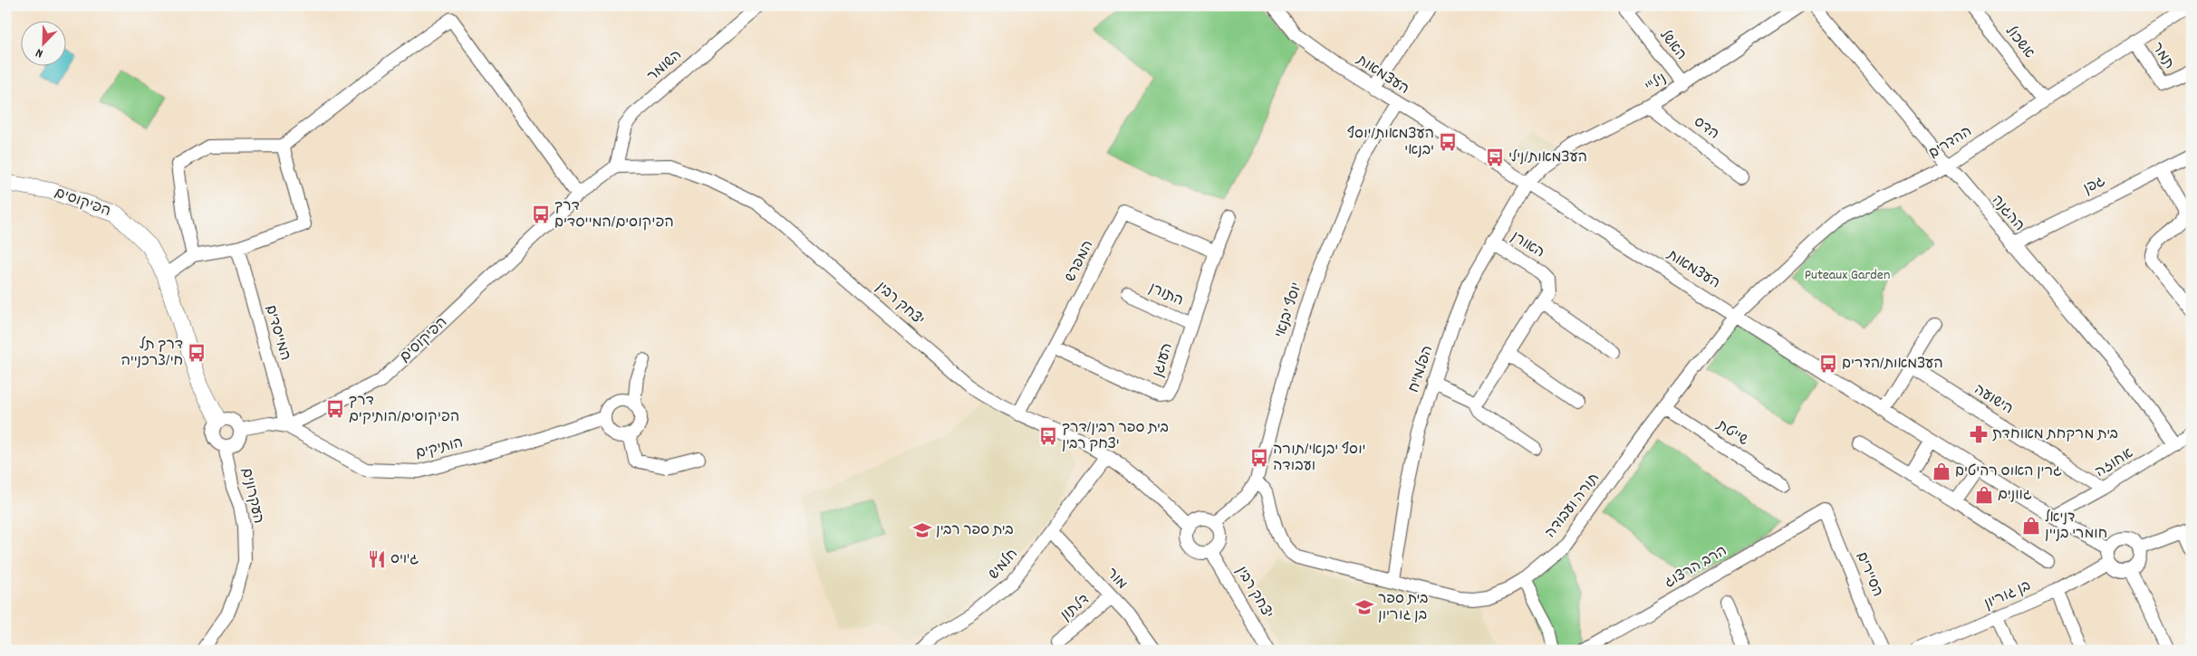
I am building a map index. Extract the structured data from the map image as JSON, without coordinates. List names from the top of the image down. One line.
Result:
{"streets":{"main road":["הפיקוסים"],"street":["אשכול","האשל","תמר","השומר","העצמאות","ניל\"י","הדס","ההדרים","גפן","ההגנה","האורן","המפרש","התורן","יצחק רבין","יוסף יבנאי","המייסדים","העוגן","הפלמ\"ח","הישועה","שייטת","הותיקים","אחוזה","העקרונים","תורה ועבודה","חלמיש","הרב הרצוג","הסיירים","מור","בן גוריון","דלתון"]},"crossings":[["אשכול","ההדרים"],["האשל","ניל\"י"],["תמר","ההדרים"],["השומר","יצחק רבין"],["העצמאות","ניל\"י"],["העצמאות","ההדרים"],["העצמאות","יוסף יבנאי"],["העצמאות","הפלמ\"ח"],["העצמאות","אחוזה"],["העצמאות","תורה ועבודה"],["העצמאות","בן גוריון"],["ניל\"י","הדס"],["ניל\"י","הפלמ\"ח"],["ההדרים","ההגנה"],["ההדרים","תורה ועבודה"],["גפן","ההגנה"],["הפיקוסים","המייסדים"],["הפיקוסים","הותיקים"],["הפיקוסים","העקרונים"],["ההגנה","אחוזה"],["האורן","הפלמ\"ח"],["המפרש","יצחק רבין"],["המפרש","העוגן"],["התורן","העוגן"],["יצחק רבין","יוסף יבנאי"],["יצחק רבין","חלמיש"],["יוסף יבנאי","תורה ועבודה"],["המייסדים","הותיקים"],["הפלמ\"ח","תורה ועבודה"],["הישועה","אחוזה"],["שייטת","תורה ועבודה"],["חלמיש","מור"],["הרב הרצוג","הסיירים"],["מור","דלתון"]],"parks":["Puteaux Garden"],"places":{"bus stop":["העצמאות/יוסף יבנאי","העצמאות/נילי","דרך הפיקוסים/המייסדים","דרך תל חי/צרכנייה","העצמאות/הדרים","דרך הפיקוסים/הותיקים","בית ספר רבין/דרך יצחק רבין","יוסף יבנאי/תורה ועבודה"],"pharmacy":["בית מרקחת מאוחדת"],"shop":["גרין האוס רהיטים","גוונים","דניאל חומרי בניין"],"school or university":["בית ספר רבין","בית ספר בן גוריון"],"restaurant":["ג'ויס"]},"north":"bottom left"}
